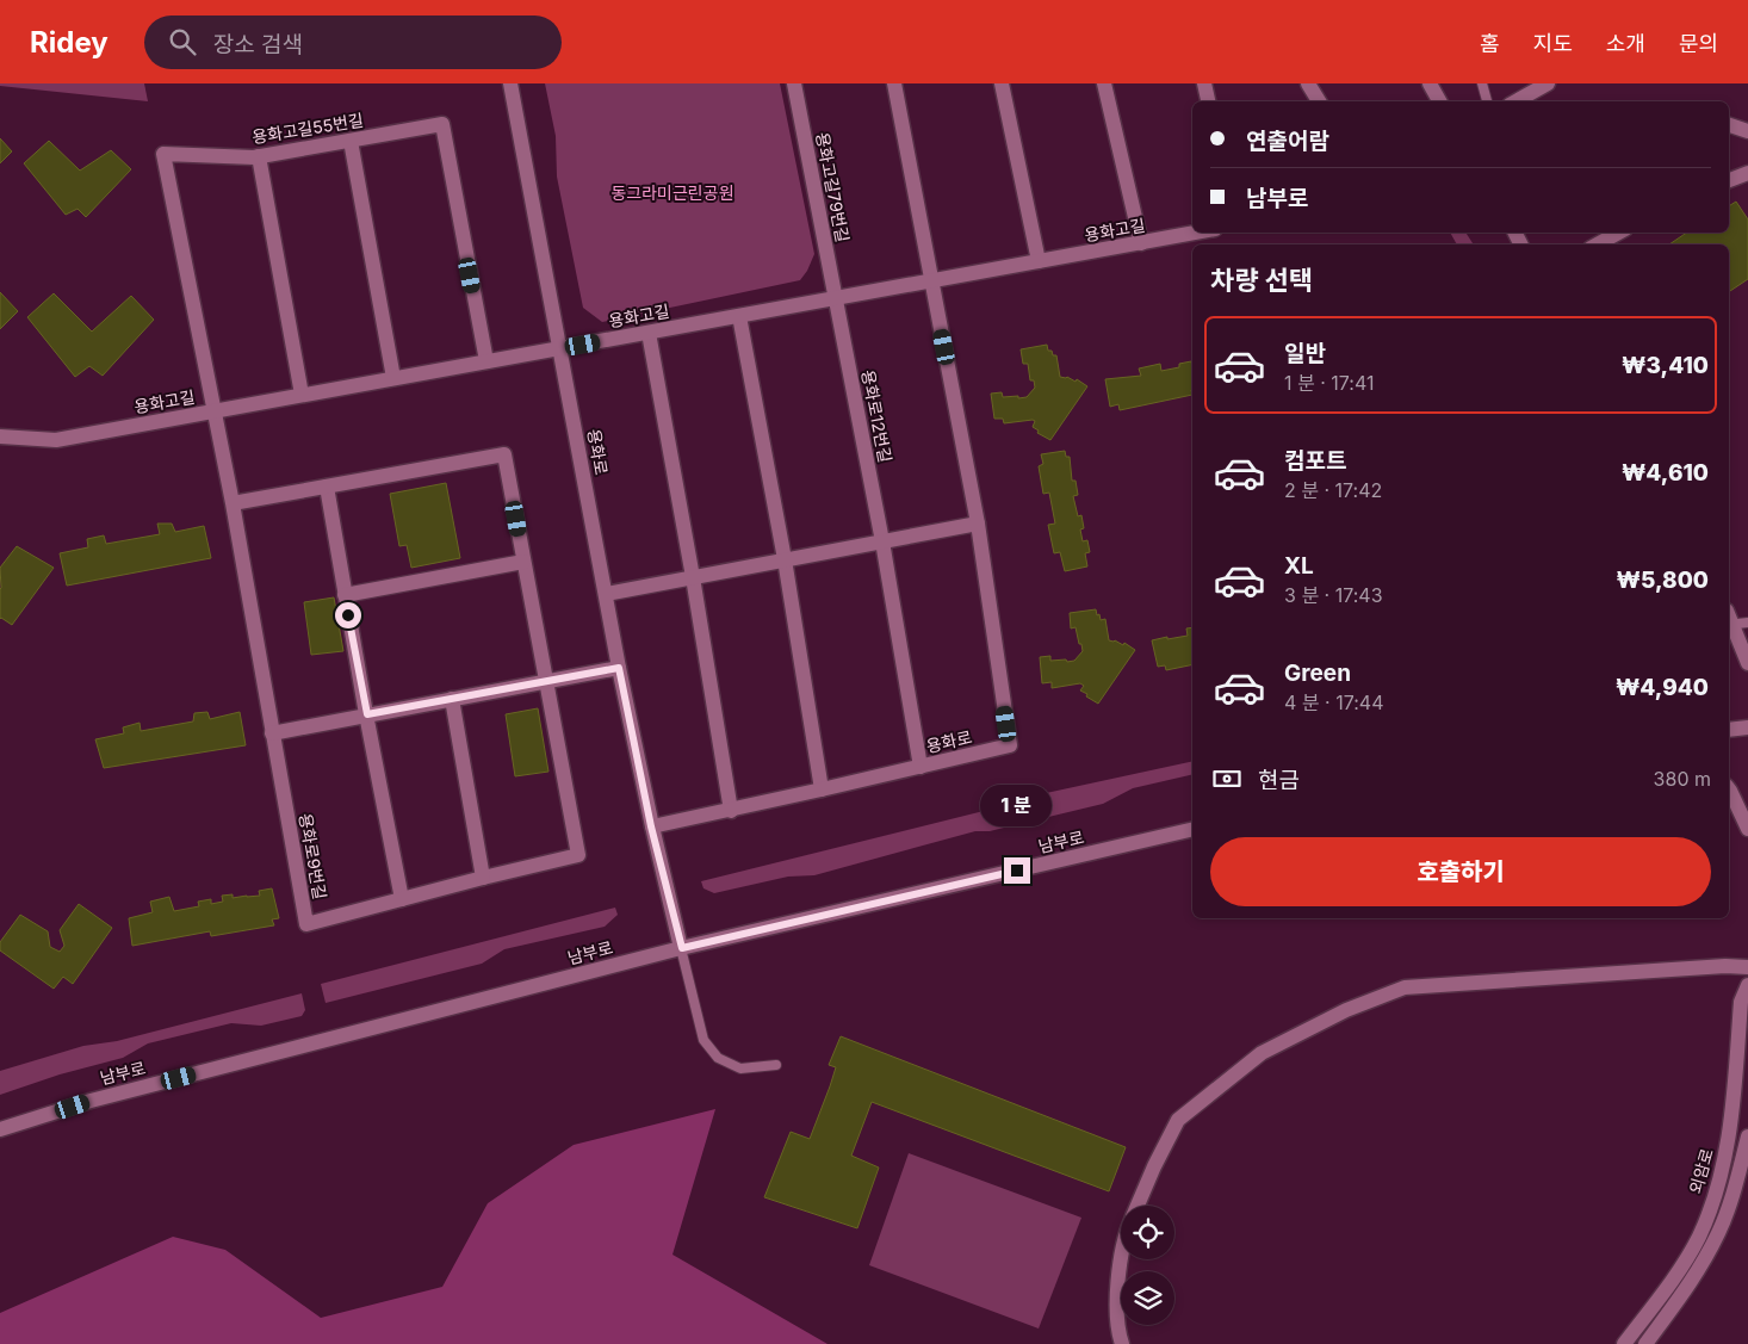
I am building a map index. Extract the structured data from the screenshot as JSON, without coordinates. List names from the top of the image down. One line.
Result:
{"streets":{"street":["용화고길55번길","용화고길79번길","용화고길","용화로12번길","용화로","남부로","용화로9번길","외암로"]},"crossings":[["용화고길55번길","용화고길"],["용화고길55번길","용화로9번길"],["용화고길79번길","용화고길"],["용화고길79번길","용화로12번길"],["용화고길","용화로12번길"],["용화고길","용화로"],["용화고길","용화로9번길"],["용화로12번길","용화로"],["용화로","남부로"]],"parks":["동그라미근린공원"],"page":{"header":"Ridey","search":"장소 검색","nav":["홈","지도","소개","문의"],"banner":["연출어람","남부로"],"heading":"차량 선택","list":[{"name":"일반","note":"1 분 · 17:41","value":"₩3,410"},{"name":"컴포트","note":"2 분 · 17:42","value":"₩4,610"},{"name":"XL","note":"3 분 · 17:43","value":"₩5,800"},{"name":"Green","note":"4 분 · 17:44","value":"₩4,940"}],"pay":["현금","380 m"],"bubble":"1 분","buttons":"호출하기"}}
